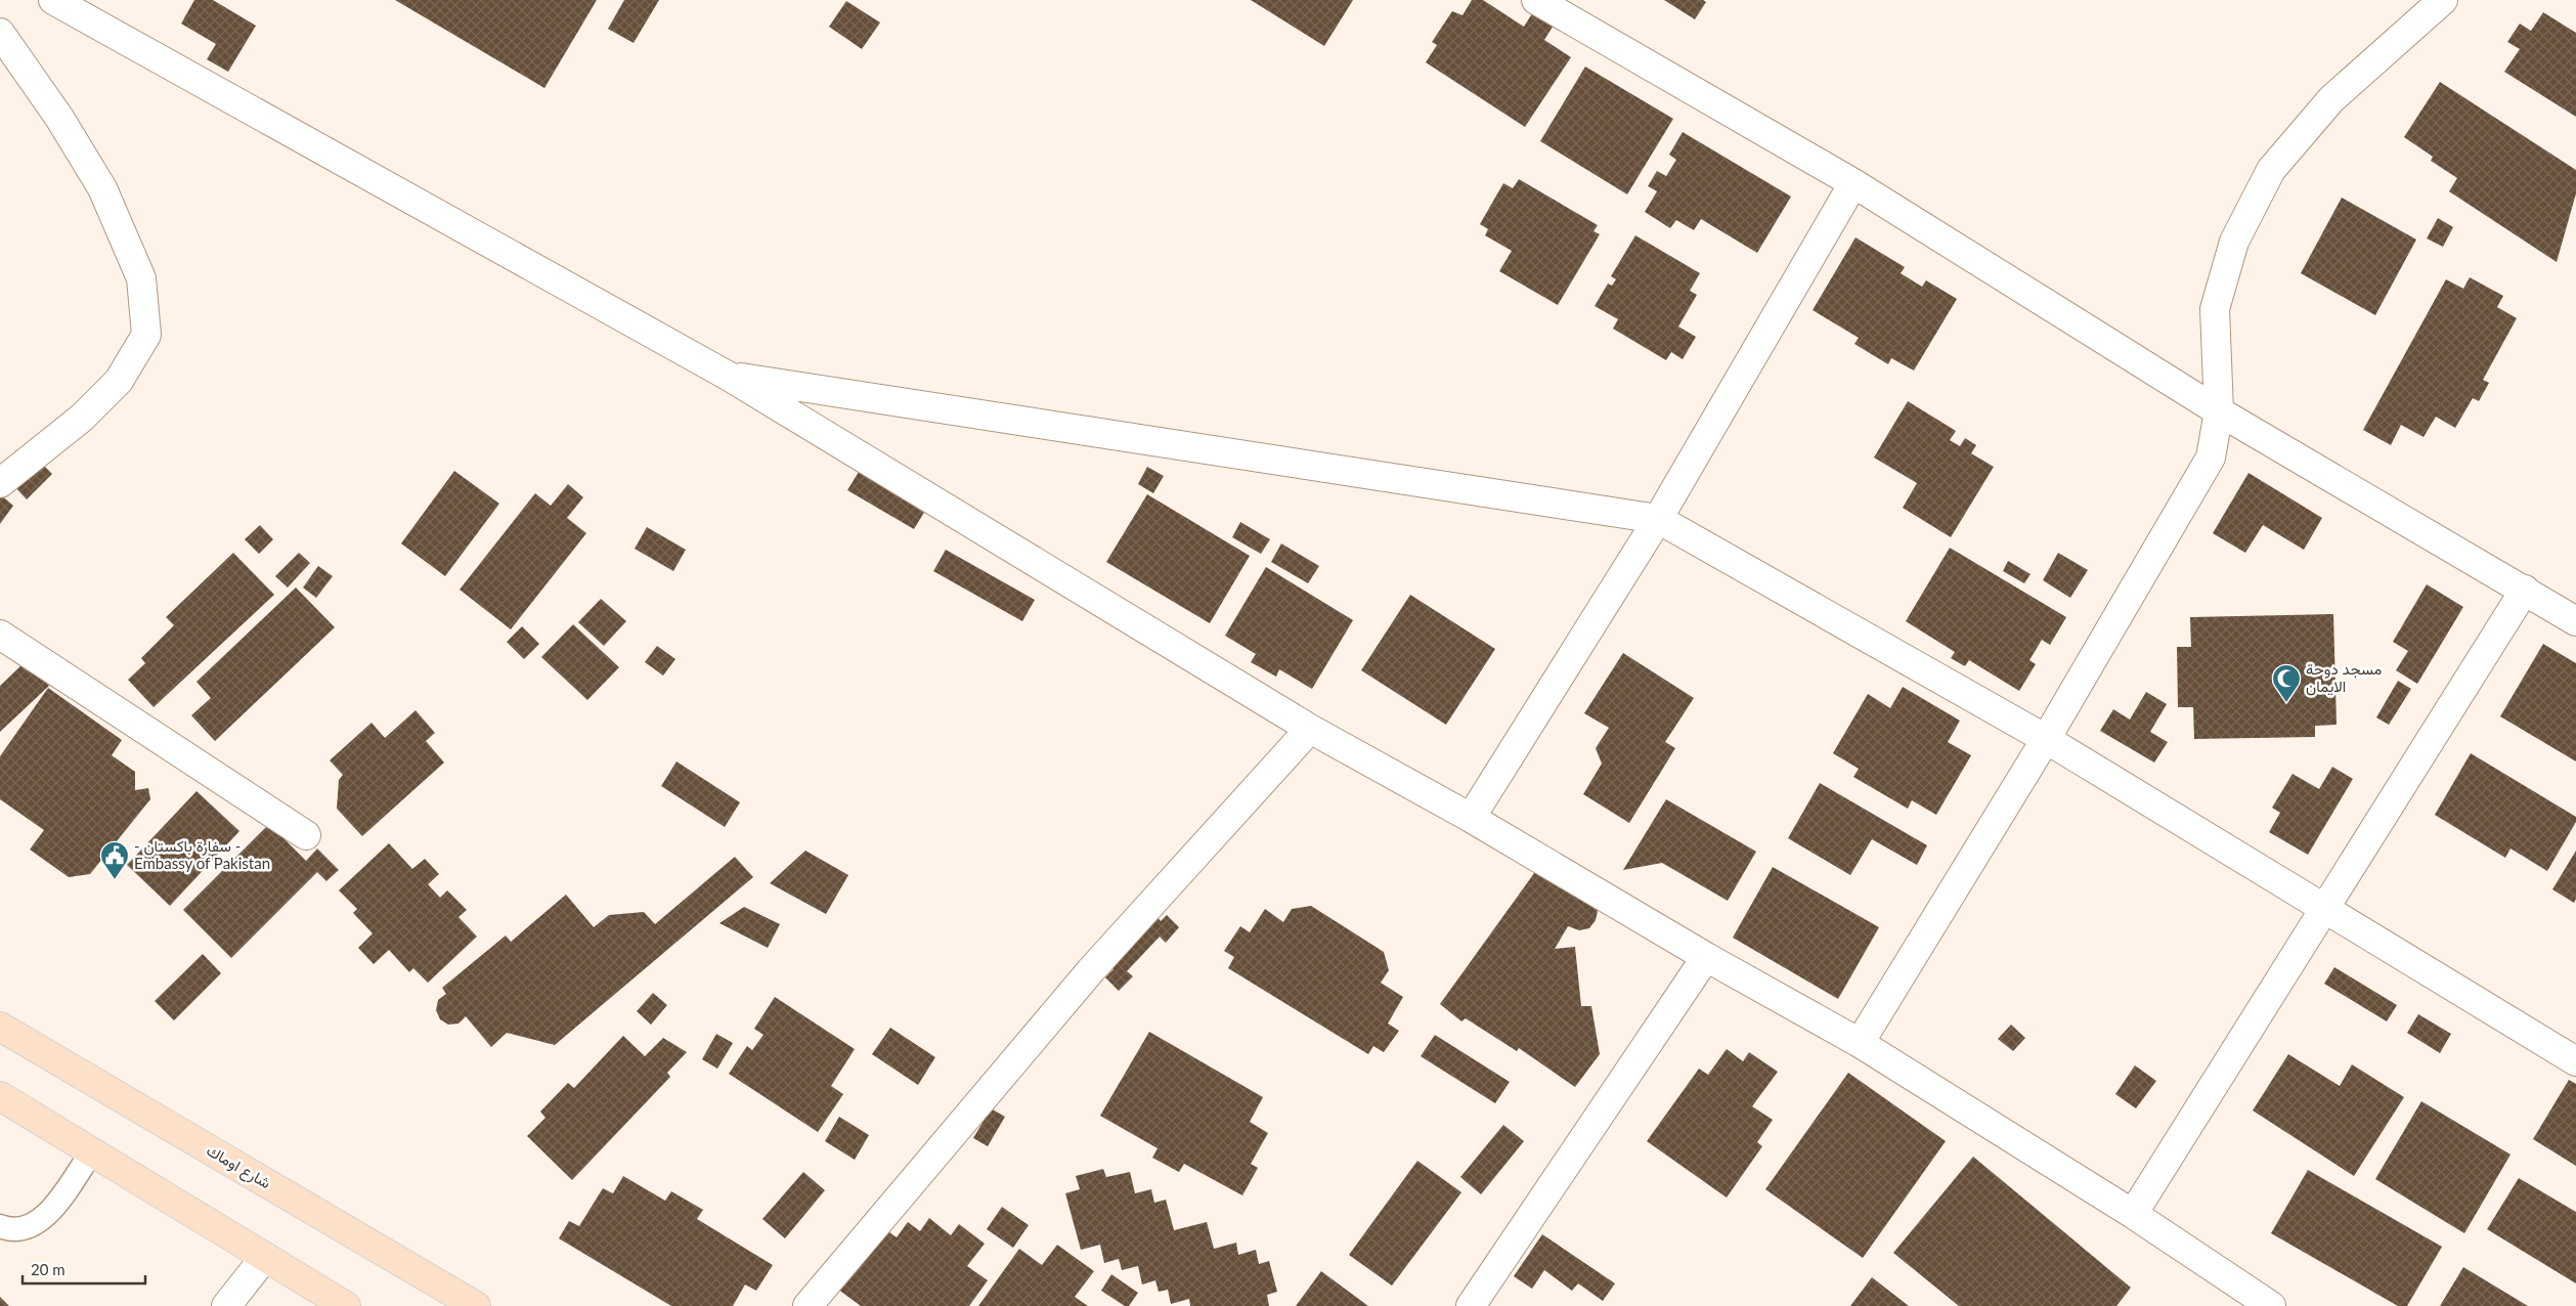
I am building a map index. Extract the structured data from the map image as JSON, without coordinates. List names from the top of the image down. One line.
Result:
{"streets":{"main road":["شارع اوماك"]},"places":{"mosque":["مسجد دوحة الايمان"],"public building":["- سفارة باكستان - Embassy of Pakistan"]},"scale_bar":"20 m"}
